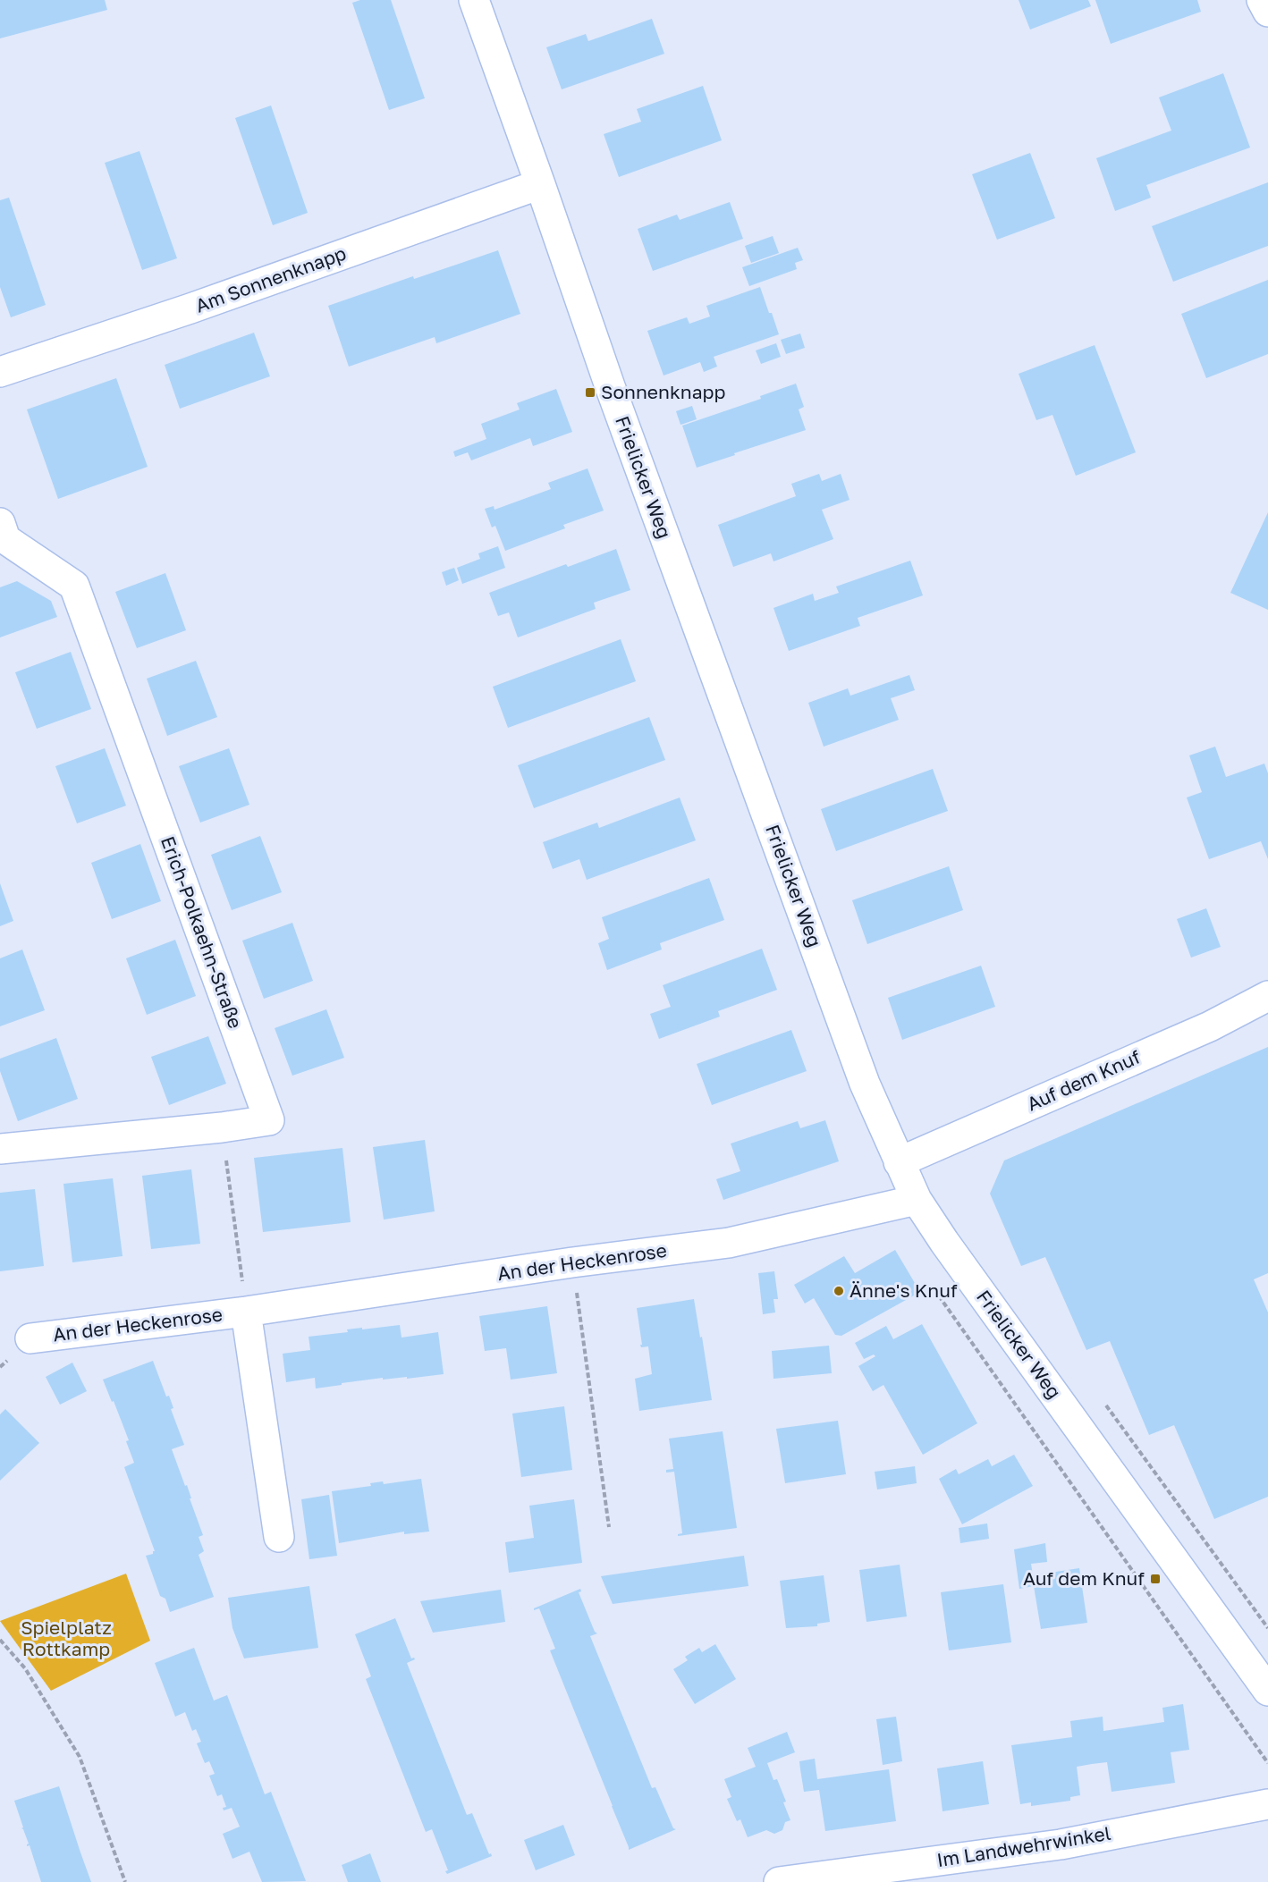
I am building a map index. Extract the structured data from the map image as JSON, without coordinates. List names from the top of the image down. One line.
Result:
{"streets":{"street":["Am Sonnenknapp","Frielicker Weg","Erich-Polkaehn-Straße","Auf dem Knuf","An der Heckenrose","Im Landwehrwinkel"]},"crossings":[["Am Sonnenknapp","Frielicker Weg"],["Frielicker Weg","Auf dem Knuf"],["Frielicker Weg","An der Heckenrose"]],"parks":["Spielplatz Rottkamp"],"places":{"transit":["Sonnenknapp","Auf dem Knuf"],"other":["Änne's Knuf"]}}
